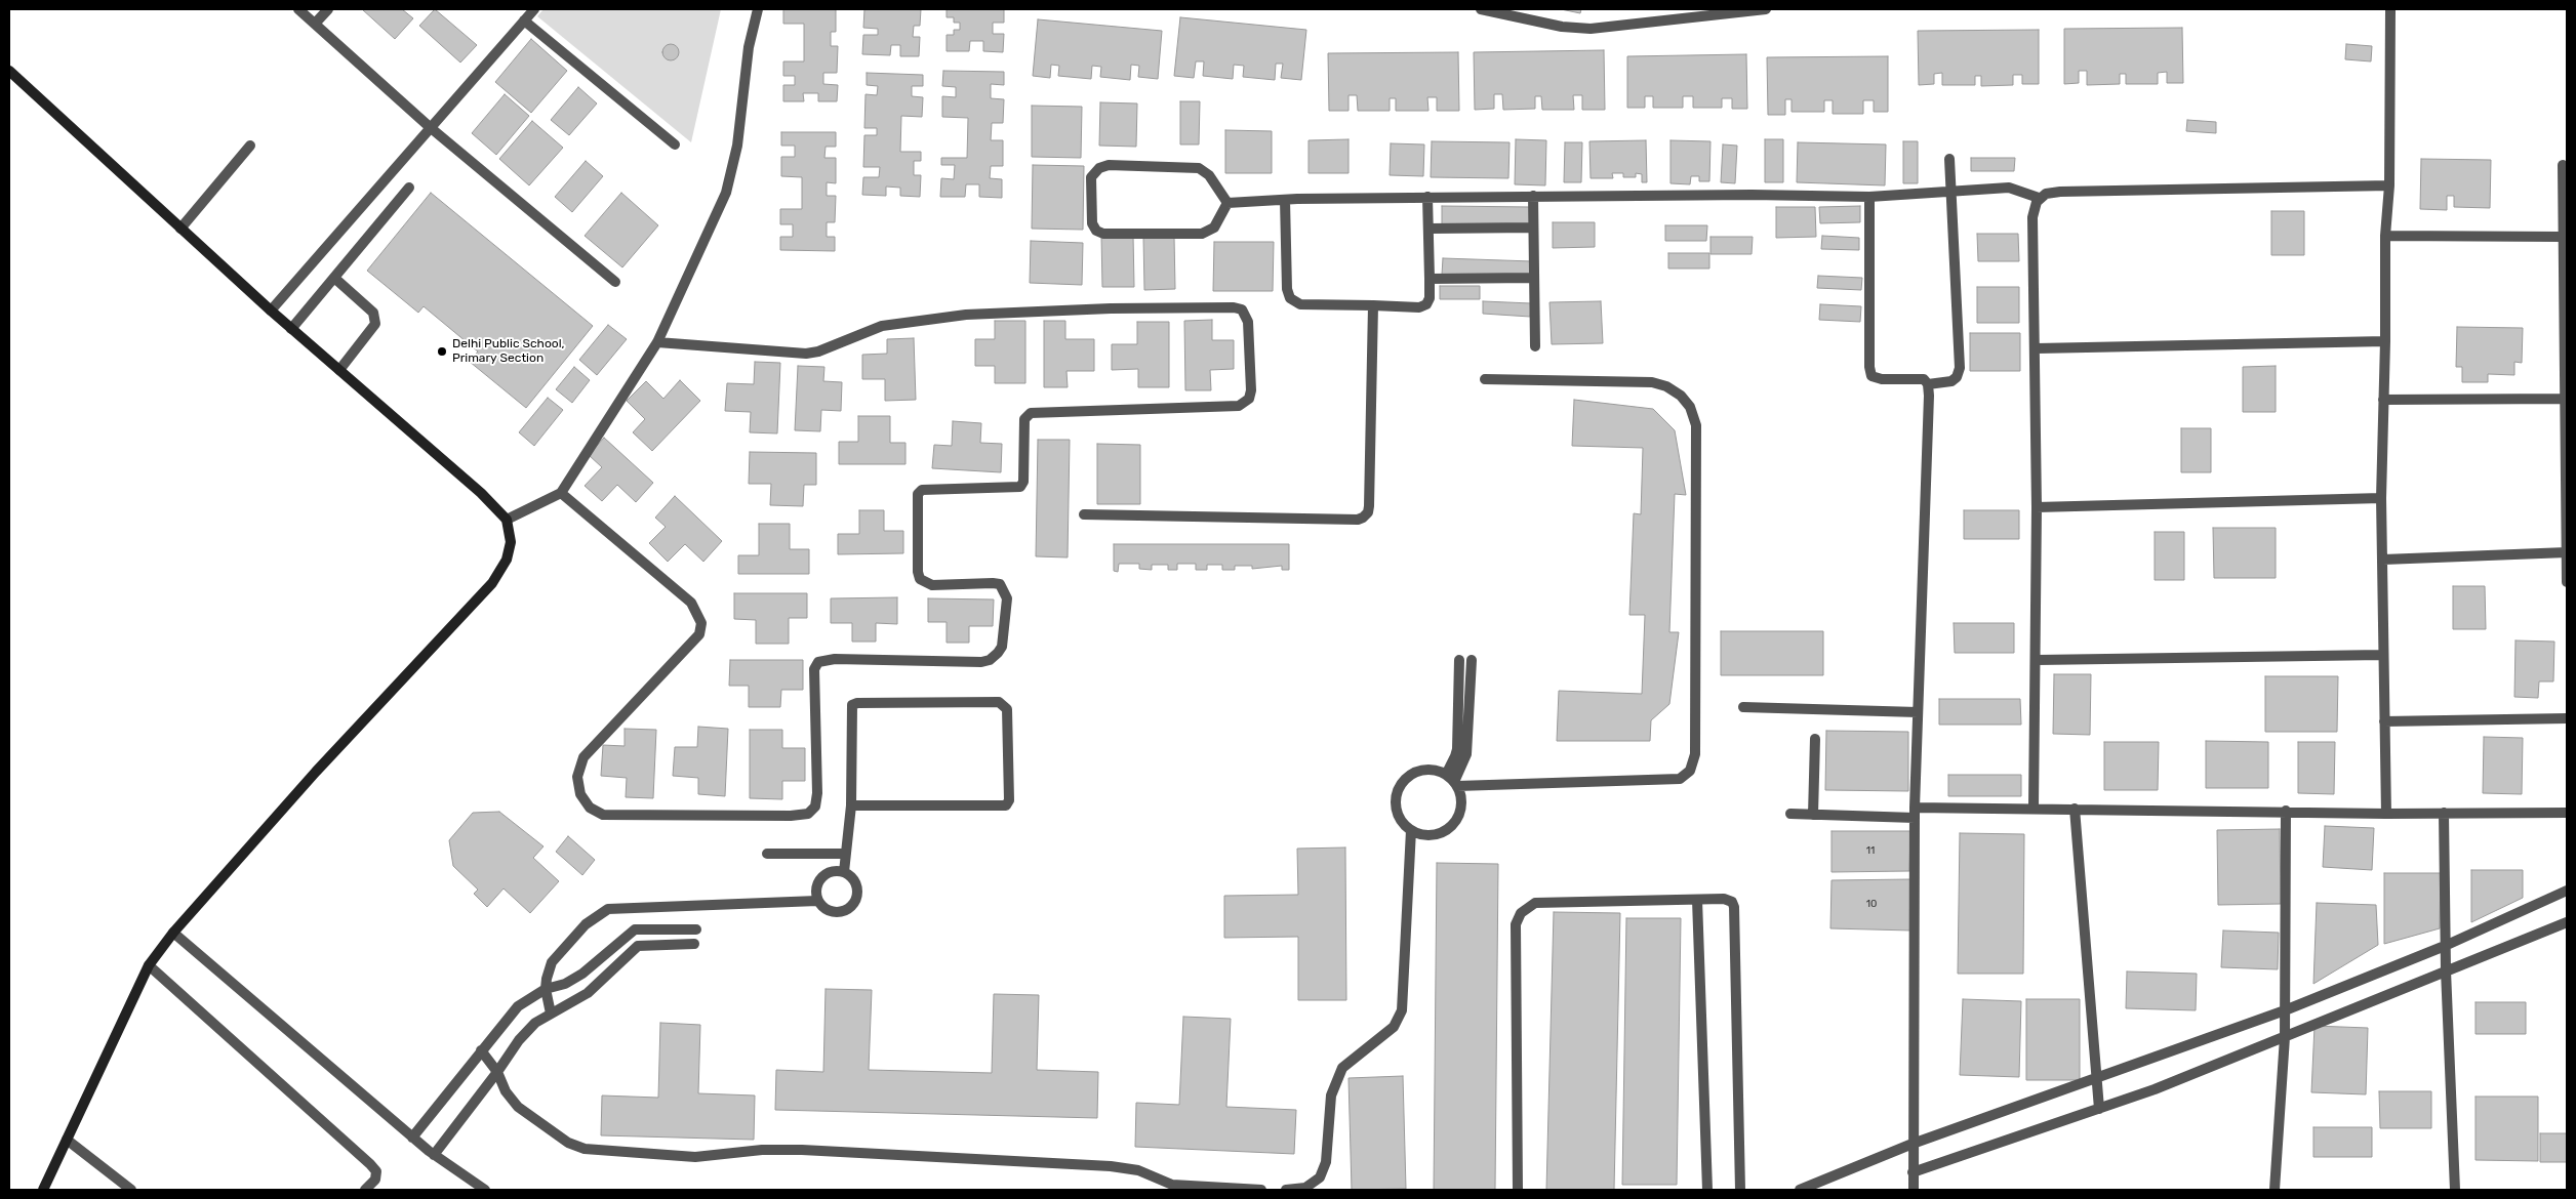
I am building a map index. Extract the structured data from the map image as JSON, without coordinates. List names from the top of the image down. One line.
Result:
{"places":["Delhi Public School, Primary Section"],"house_numbers":["11","10"]}
